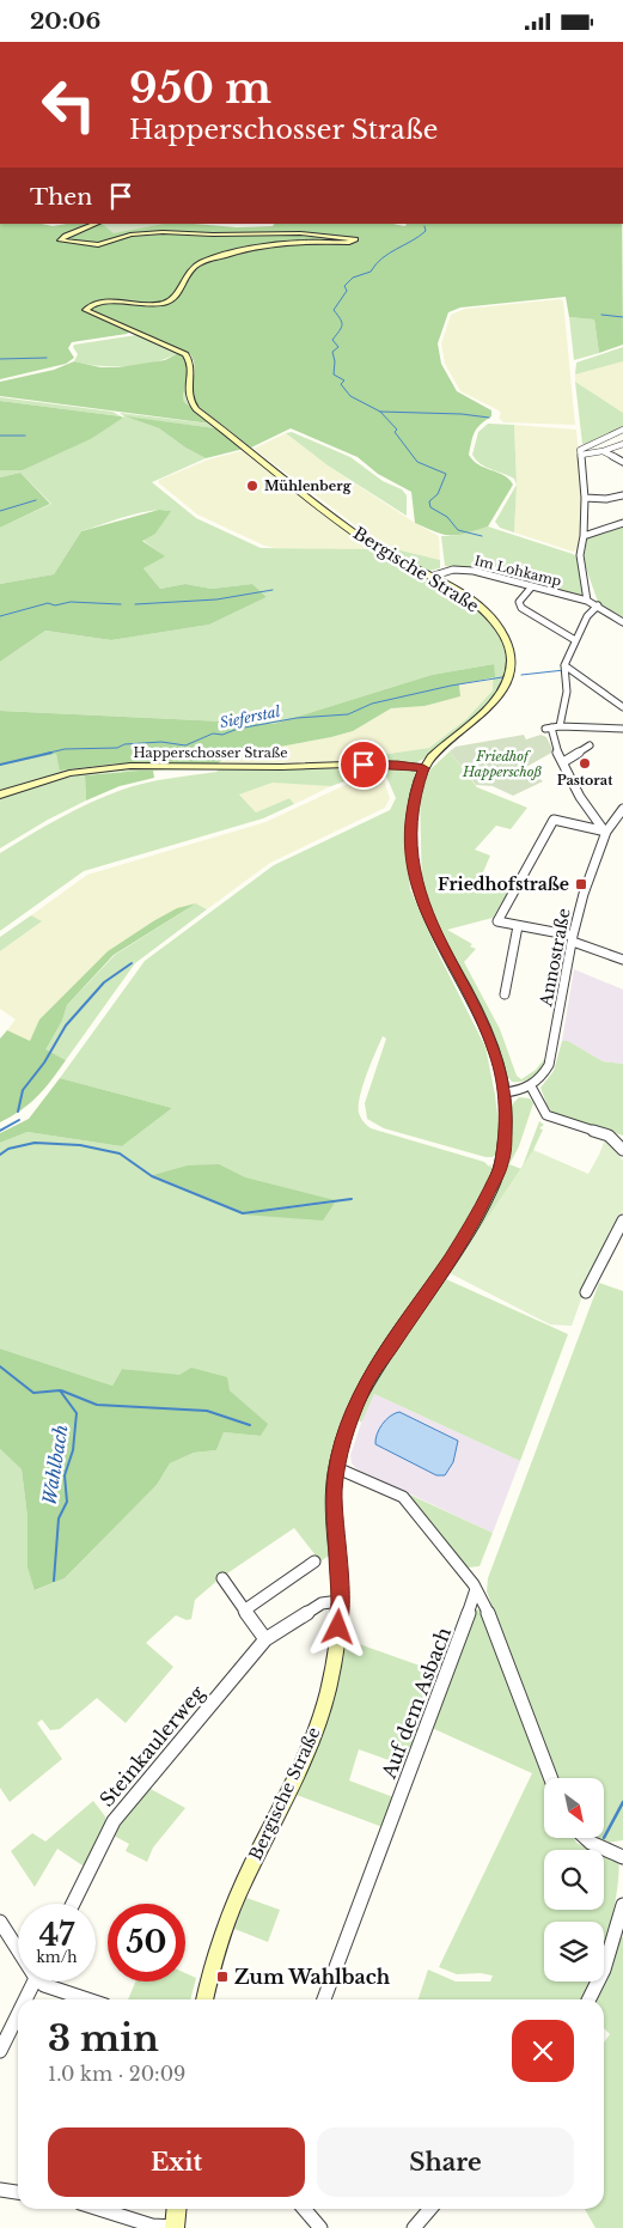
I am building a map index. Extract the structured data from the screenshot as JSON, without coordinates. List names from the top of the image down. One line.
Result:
{"streets":{"main road":["Bergische Straße","Happerschosser Straße"],"street":["Im Lohkamp","Annostraße","Auf dem Asbach","Steinkaulerweg"]},"crossings":[["Bergische Straße","Im Lohkamp"],["Bergische Straße","Happerschosser Straße"],["Bergische Straße","Steinkaulerweg"]],"water":["Sieferstal","Wahlbach"],"parks":["Friedhof Happerschoß"],"places":{"other":["Mühlenberg","Pastorat"],"transit":["Friedhofstraße","Zum Wahlbach"]},"north":"bottom right","page":{"status":"20:06","turn":["950 m","Happerschosser Straße"],"then":"Then","speed":"47 km/h","limit":"50","heading":["3 min","1.0 km · 20:09"],"buttons":["Exit","Share"]}}
